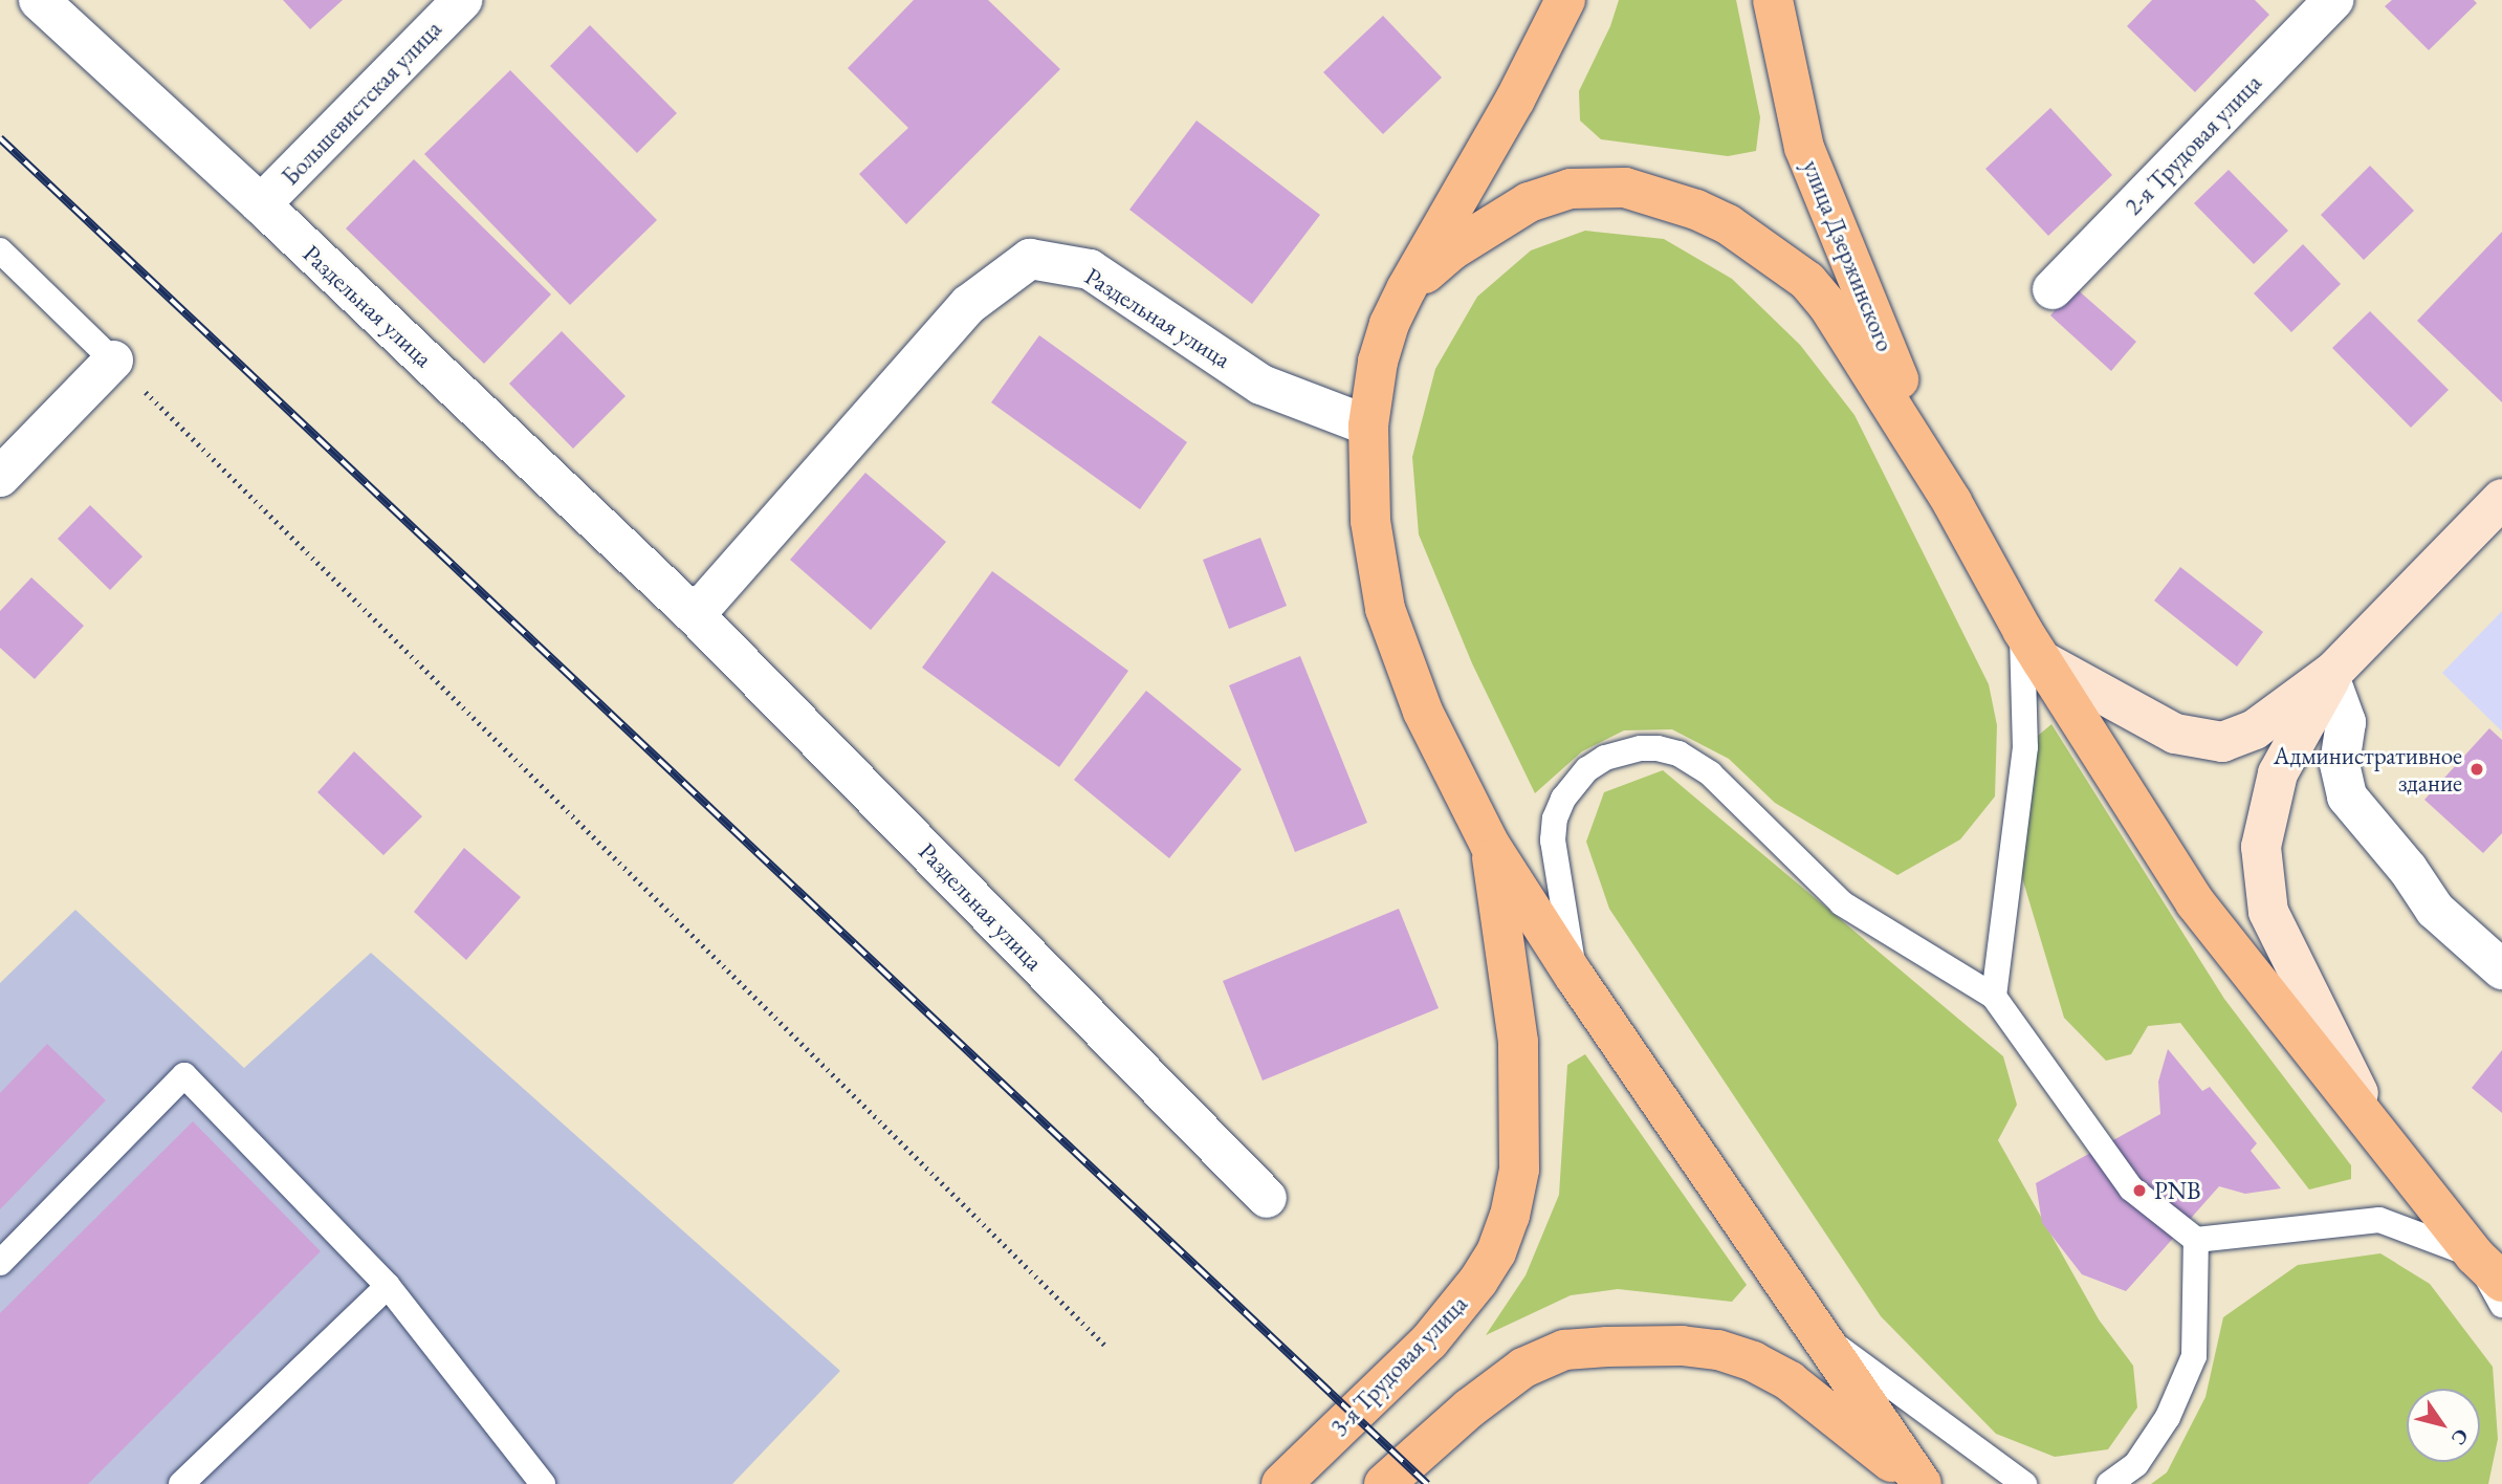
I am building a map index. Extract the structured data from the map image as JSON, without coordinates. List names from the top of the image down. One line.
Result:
{"streets":{"main road":["улица Дзержинского","3-я Трудовая улица"],"street":["Большевистская улица","2-я Трудовая улица","Раздельная улица"]},"crossings":[["Большевистская улица","Раздельная улица"]],"places":["Административное здание","PNB"],"north":"bottom right"}
